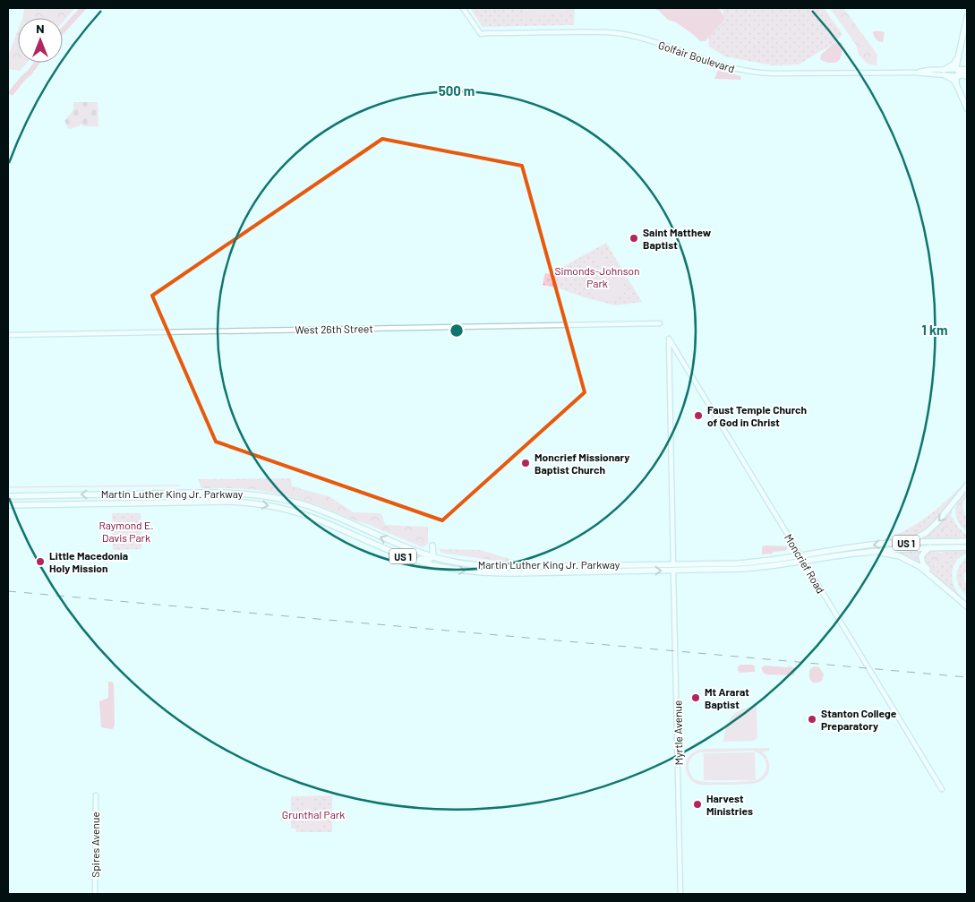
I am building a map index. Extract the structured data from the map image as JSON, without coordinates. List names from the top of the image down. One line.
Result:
{"streets":{"highway":["Martin Luther King Jr. Parkway","US 1"],"main road":["Golfair Boulevard","West 26th Street","Moncrief Road","Myrtle Avenue","Spires Avenue"]},"crossings":[["Martin Luther King Jr. Parkway","Moncrief Road"],["Martin Luther King Jr. Parkway","Myrtle Avenue"],["Moncrief Road","Myrtle Avenue"]],"parks":["Simonds-Johnson Park","Raymond E. Davis Park","Grunthal Park"],"places":["Saint Matthew Baptist","Faust Temple Church of God in Christ","Moncrief Missionary Baptist Church","Little Macedonia Holy Mission","Mt Ararat Baptist","Stanton College Preparatory","Harvest Ministries"],"north":"top","rings":["500 m","1 km"]}
